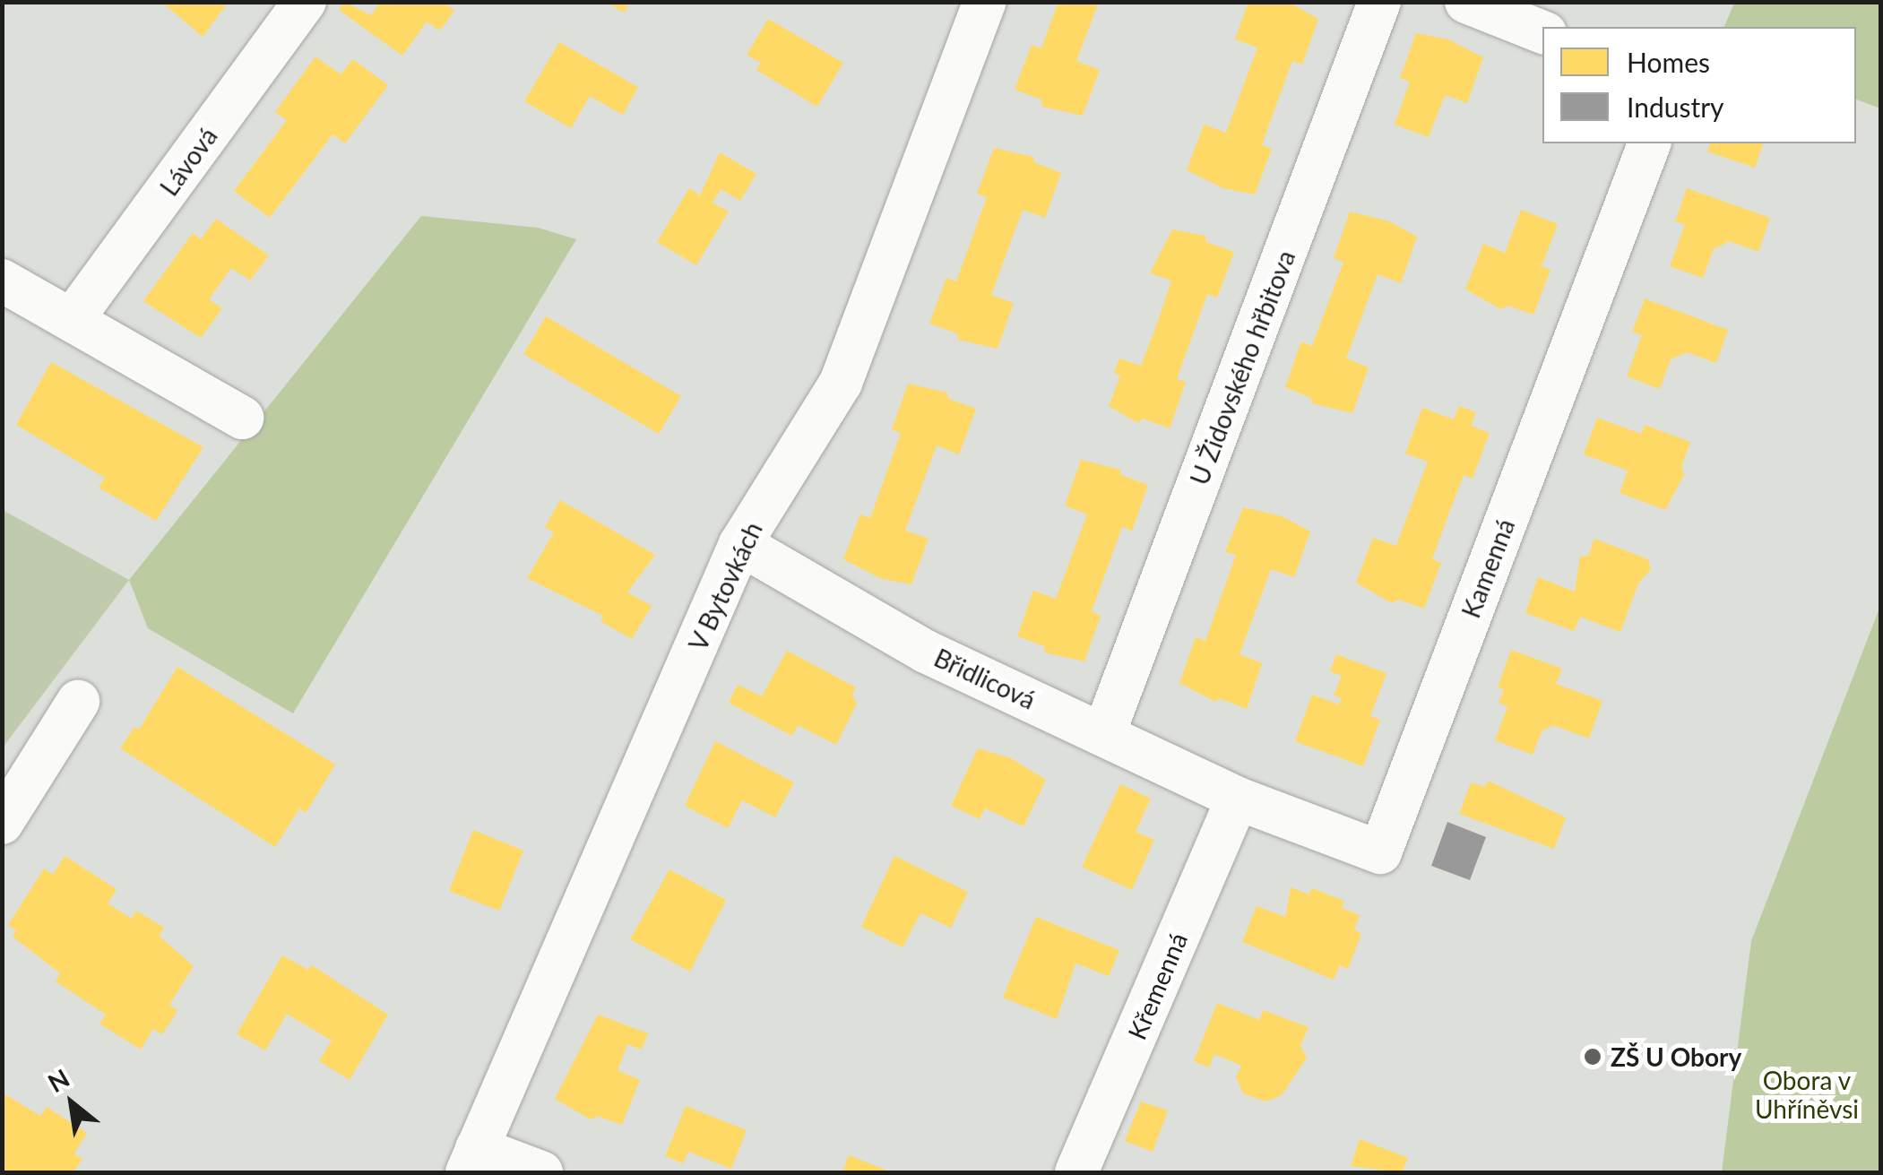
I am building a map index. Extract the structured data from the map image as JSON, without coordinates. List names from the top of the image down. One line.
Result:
{"streets":{"street":["Lávová","U Židovského hřbitova","Kamenná","V Bytovkách","Břidlicová","Křemenná"]},"crossings":[["U Židovského hřbitova","Břidlicová"],["Kamenná","Břidlicová"],["Kamenná","Křemenná"],["V Bytovkách","Břidlicová"],["Břidlicová","Křemenná"]],"parks":["Obora v Uhříněvsi"],"places":["ZŠ U Obory"],"legend":["Homes","Industry"],"north":"top left"}
